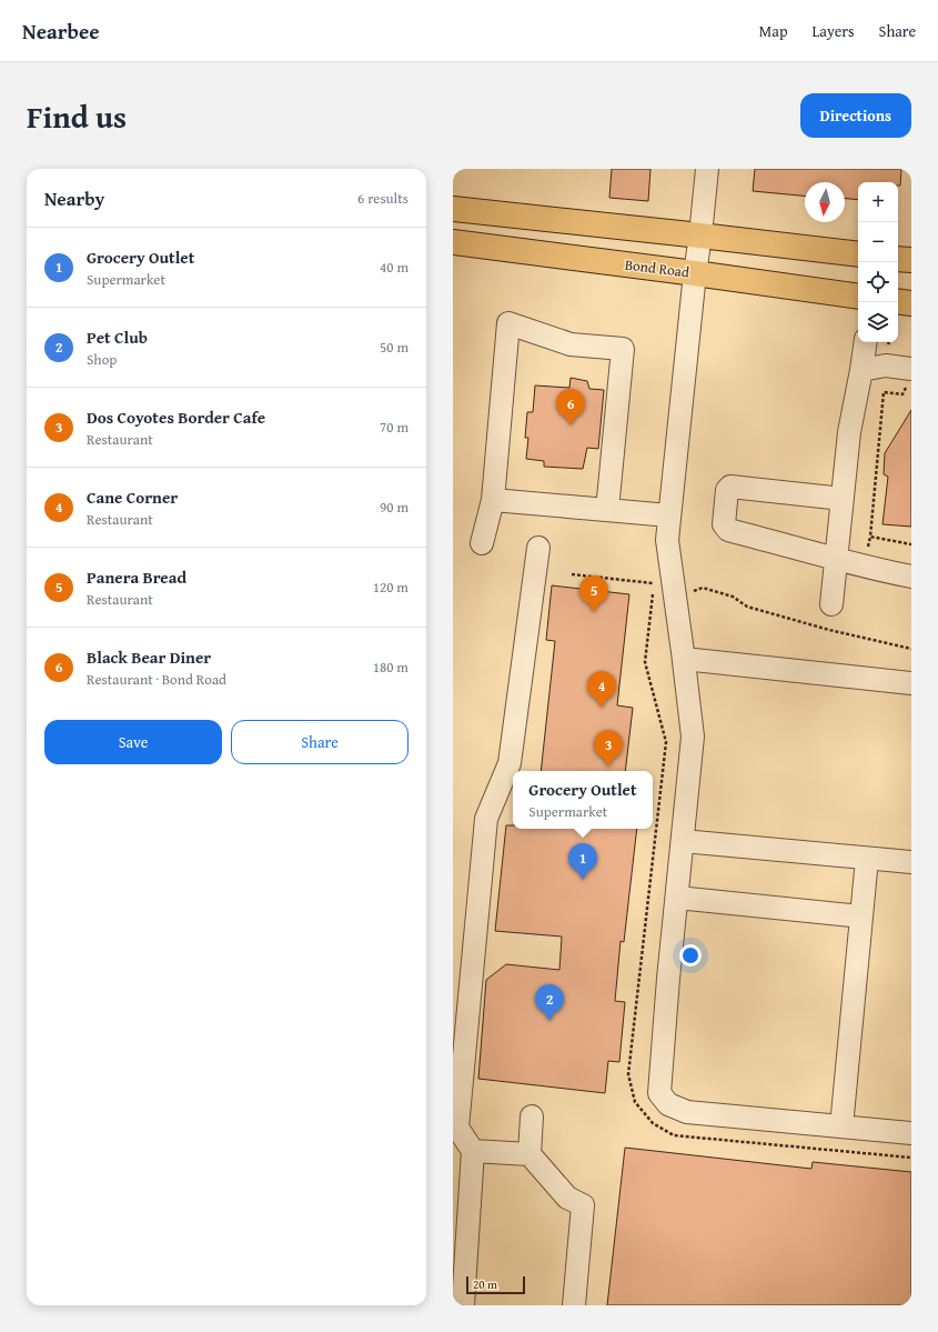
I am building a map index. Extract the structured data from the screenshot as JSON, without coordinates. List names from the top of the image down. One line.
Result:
{"streets":{"main road":["Bond Road"]},"scale_bar":"20 m","north":"bottom","page":{"header":"Nearbee","nav":["Map","Layers","Share"],"title":"Find us","buttons":["Directions",["Save","Share"]],"heading":["Nearby","6 results"],"map_buttons":["+","−"],"list":[{"mark":"1","name":"Grocery Outlet","note":"Supermarket","value":"40 m"},{"mark":"2","name":"Pet Club","note":"Shop","value":"50 m"},{"mark":"3","name":"Dos Coyotes Border Cafe","note":"Restaurant","value":"70 m"},{"mark":"4","name":"Cane Corner","note":"Restaurant","value":"90 m"},{"mark":"5","name":"Panera Bread","note":"Restaurant","value":"120 m"},{"mark":"6","name":"Black Bear Diner","note":"Restaurant · Bond Road","value":"180 m"}],"pins":["6","5","4","3","1","2"],"popup":["Grocery Outlet","Supermarket"],"scale":"20 m"}}
